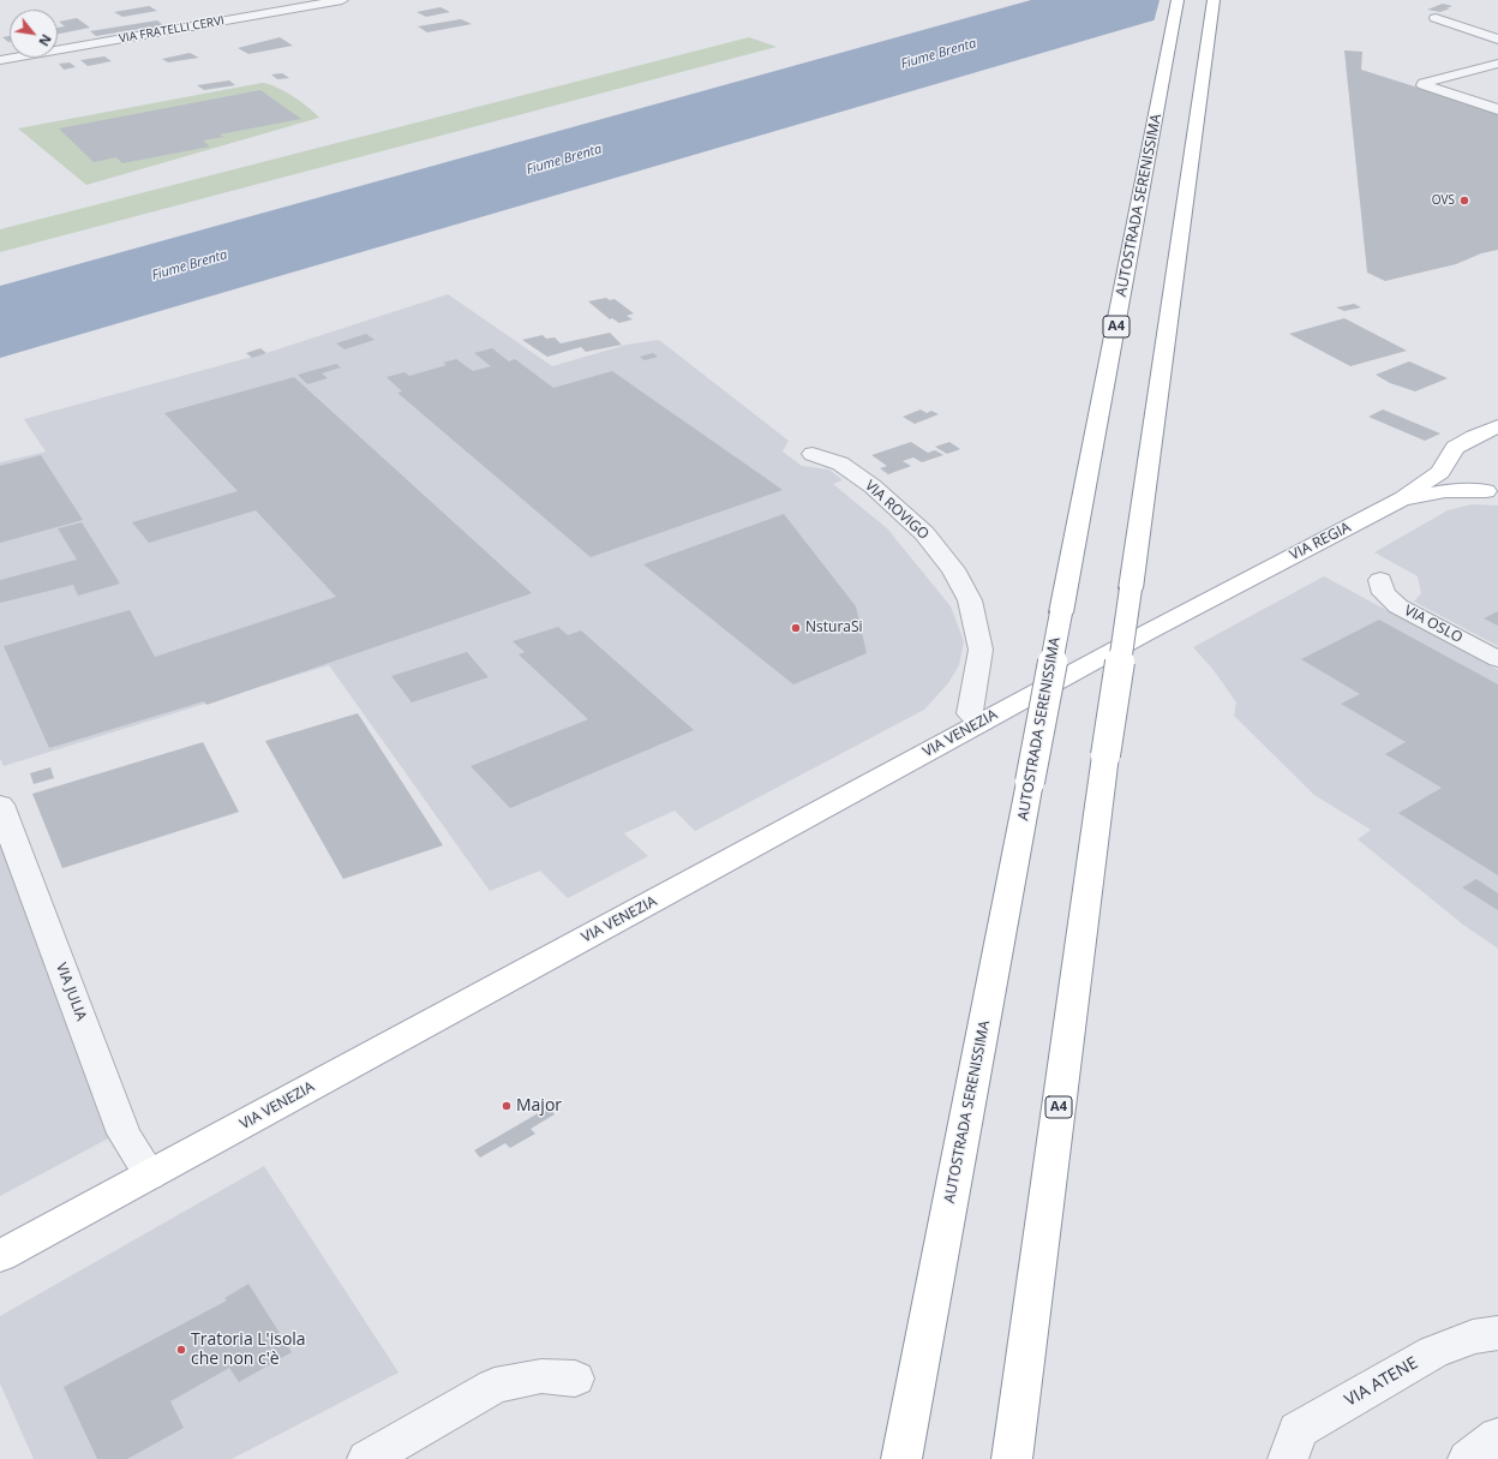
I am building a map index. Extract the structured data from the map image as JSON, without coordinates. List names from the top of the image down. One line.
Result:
{"streets":{"main road":["AUTOSTRADA SERENISSIMA","A4","VIA REGIA","VIA VENEZIA"],"street":["VIA FRATELLI CERVI","VIA ROVIGO","VIA OSLO","VIA JULIA","VIA ATENE"]},"crossings":[["VIA ROVIGO","VIA VENEZIA"],["VIA REGIA","VIA VENEZIA"],["VIA VENEZIA","VIA JULIA"]],"water":["Fiume Brenta"],"places":["OVS","NsturaSi","Major","Tratoria L'isola che non c'è"],"north":"bottom right"}
